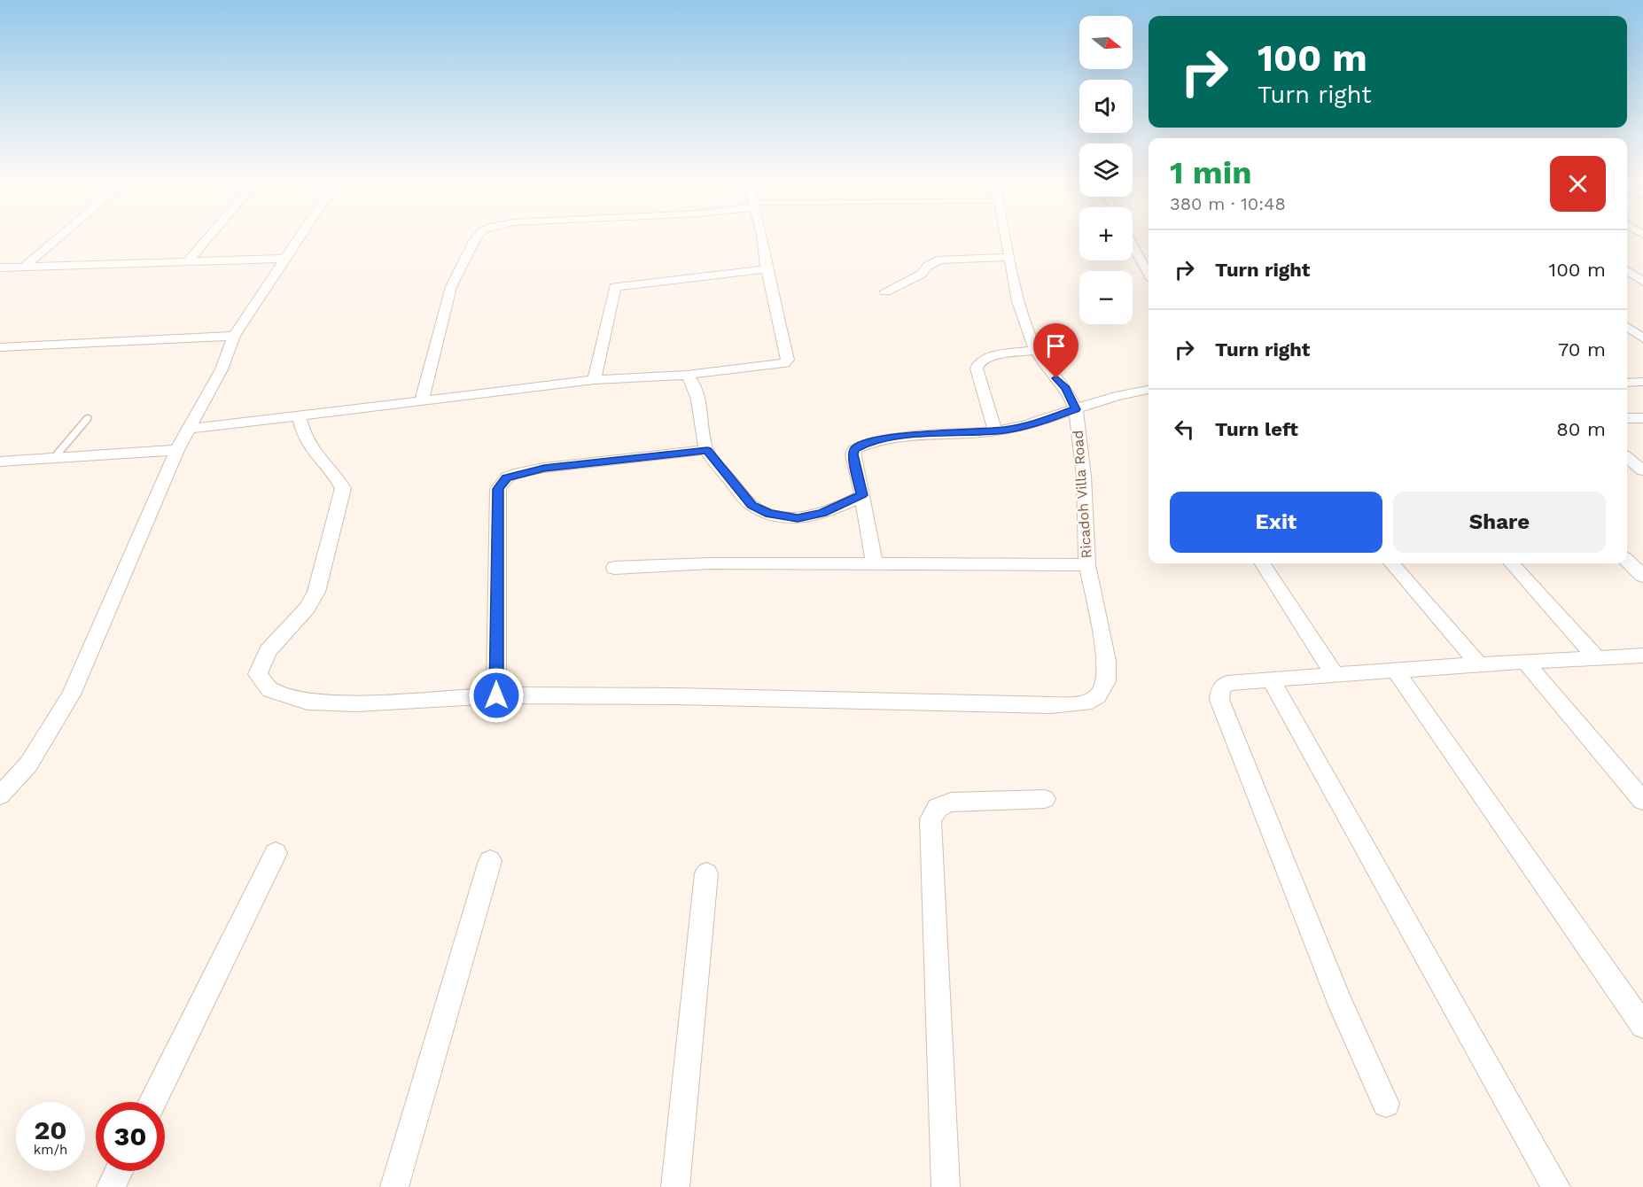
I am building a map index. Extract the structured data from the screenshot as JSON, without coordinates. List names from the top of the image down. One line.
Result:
{"streets":{"street":["Ricadoh Villa Road"]},"north":"right","page":{"map_buttons":["+","−"],"turn":["100 m","Turn right"],"heading":["1 min","380 m · 10:48"],"list":[{"name":"Turn right","value":"100 m"},{"name":"Turn right","value":"70 m"},{"name":"Turn left","value":"80 m"}],"buttons":["Exit","Share"],"speed":"20 km/h","limit":"30"}}
